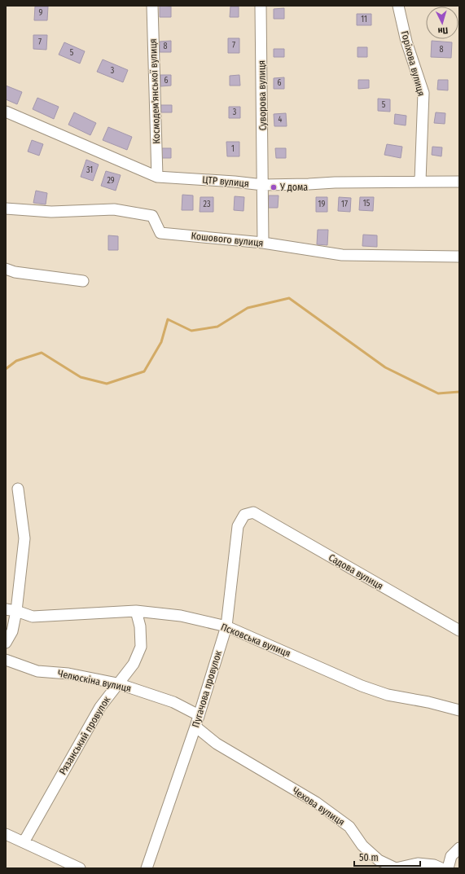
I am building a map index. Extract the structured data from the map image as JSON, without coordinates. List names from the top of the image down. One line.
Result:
{"streets":{"street":["Горіхова вулиця","Космодем'янської вулиця","Суворова вулиця","ЦТР вулиця","Кошового вулиця","Садова вулиця","Псковська вулиця","Челюскіна вулиця","Пугачова провулок","Рязанський провулок","Чехова вулиця"]},"crossings":[["Горіхова вулиця","ЦТР вулиця"],["Космодем'янської вулиця","ЦТР вулиця"],["Суворова вулиця","ЦТР вулиця"],["Суворова вулиця","Кошового вулиця"],["Садова вулиця","Пугачова провулок"],["Псковська вулиця","Пугачова провулок"],["Псковська вулиця","Рязанський провулок"],["Челюскіна вулиця","Пугачова провулок"],["Челюскіна вулиця","Рязанський провулок"],["Пугачова провулок","Чехова вулиця"]],"places":["У дома"],"house_numbers":["9","11","7","7","8","8","5","3","6","6","5","3","4","1","31","29","15","23","19","17"],"scale_bar":"50 m","north":"bottom"}
